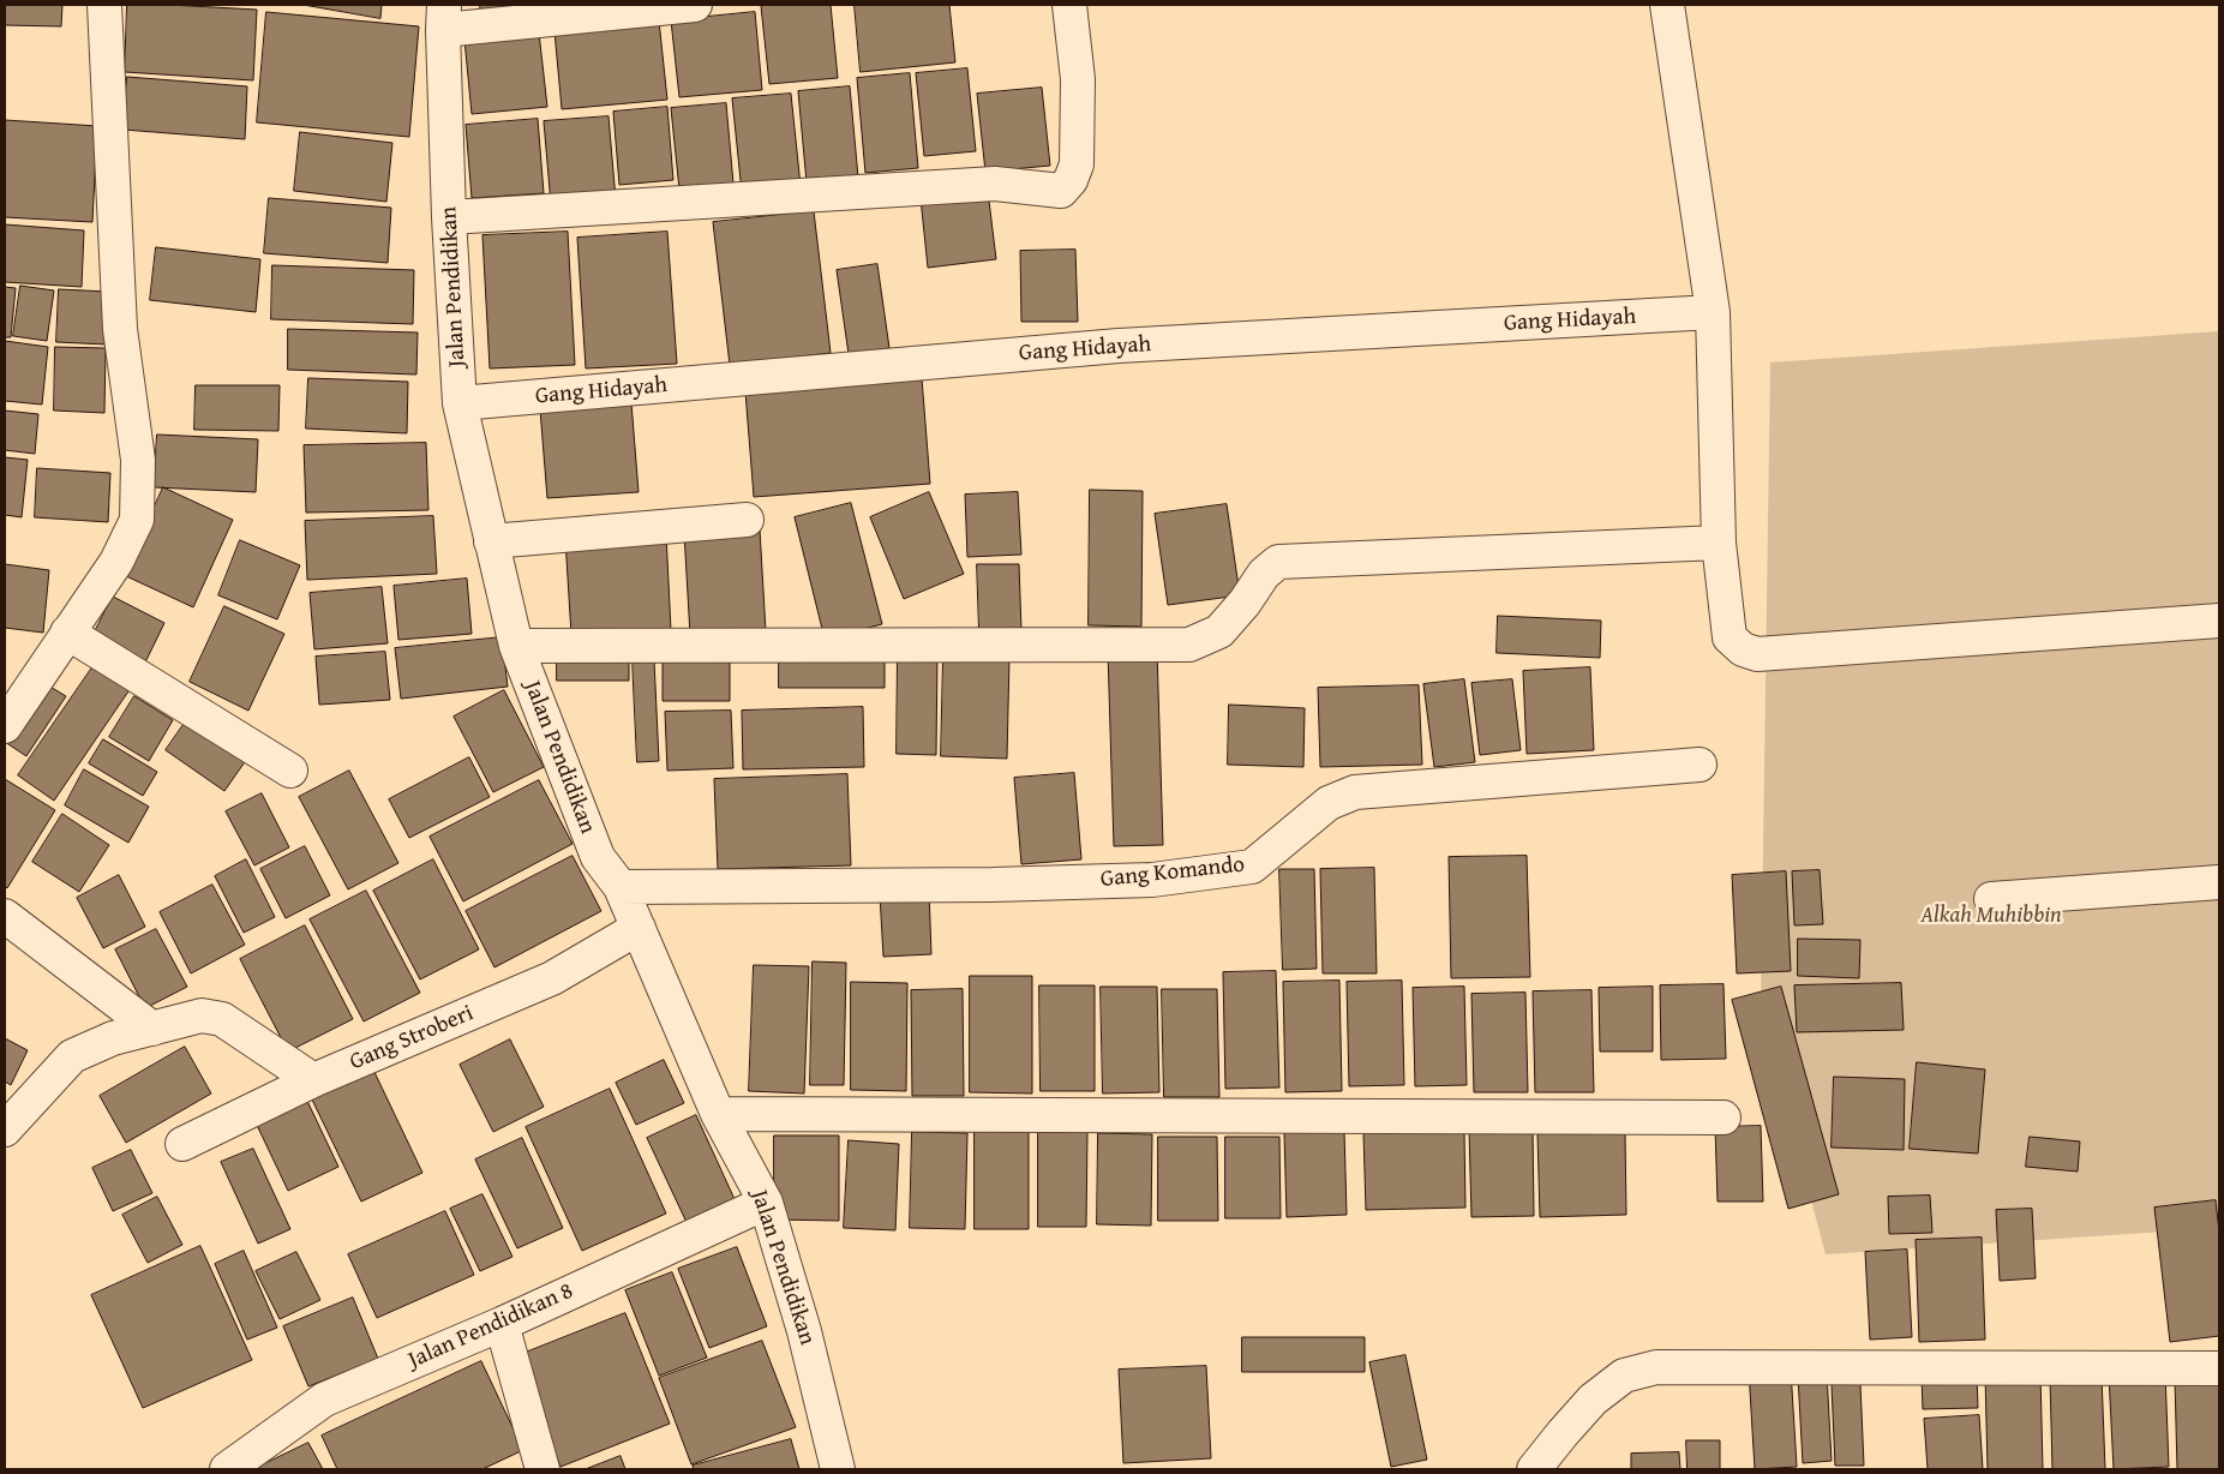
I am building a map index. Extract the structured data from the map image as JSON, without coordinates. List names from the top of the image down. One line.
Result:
{"streets":{"street":["Jalan Pendidikan","Gang Hidayah","Gang Komando","Gang Stroberi","Jalan Pendidikan 8"]},"crossings":[["Jalan Pendidikan","Gang Hidayah"],["Jalan Pendidikan","Gang Komando"],["Jalan Pendidikan","Gang Stroberi"],["Jalan Pendidikan","Jalan Pendidikan 8"]],"parks":["Alkah Muhibbin"]}
